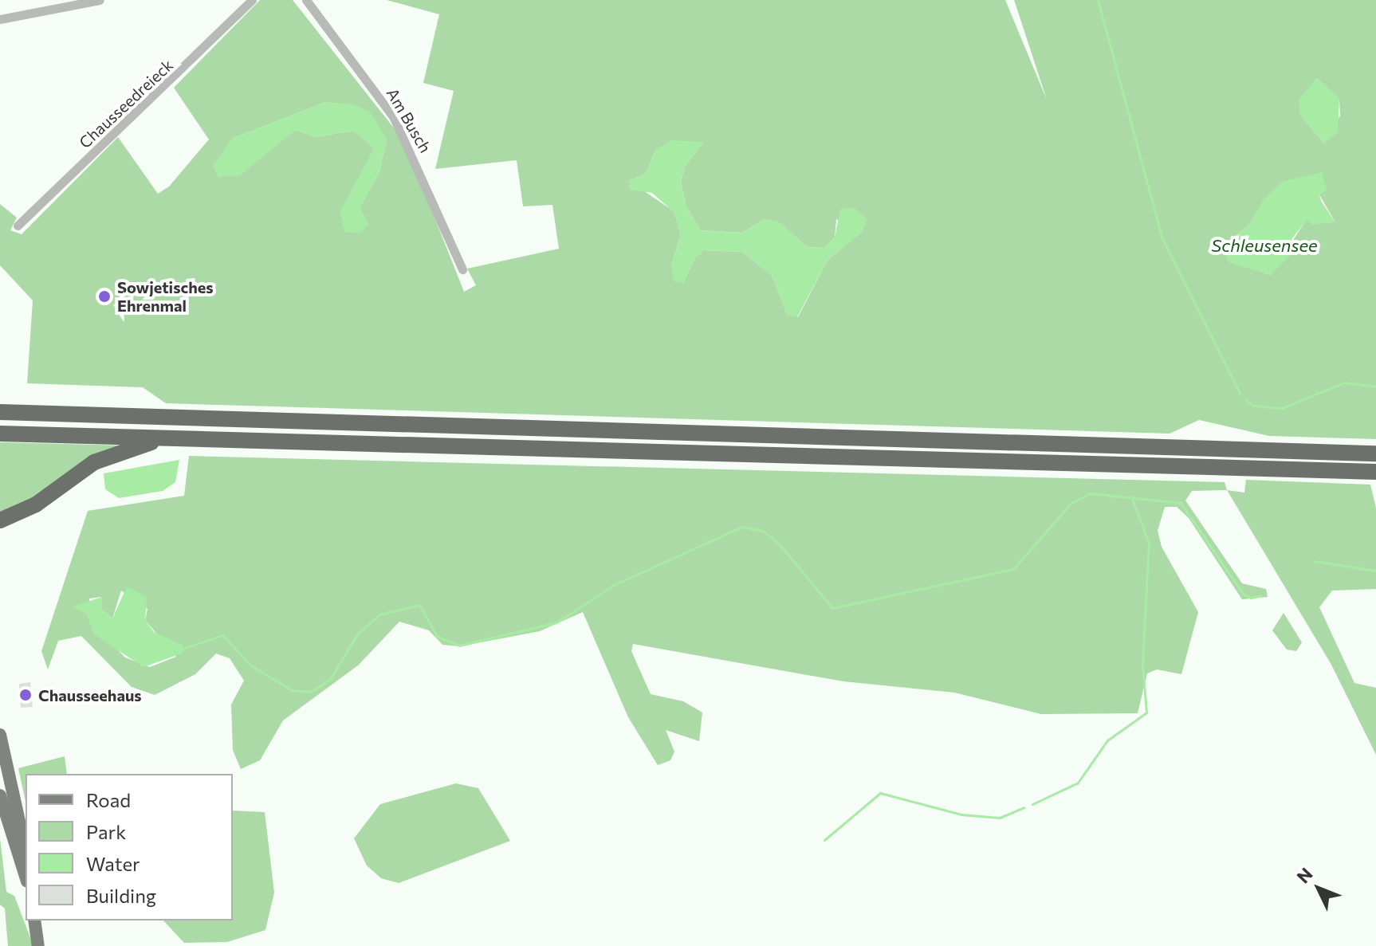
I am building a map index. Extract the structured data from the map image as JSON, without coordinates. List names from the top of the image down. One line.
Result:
{"streets":{"street":["Chausseedreieck","Am Busch"]},"water":["Schleusensee"],"places":["Sowjetisches Ehrenmal","Chausseehaus"],"legend":["Road","Park","Water","Building"],"north":"top left"}
